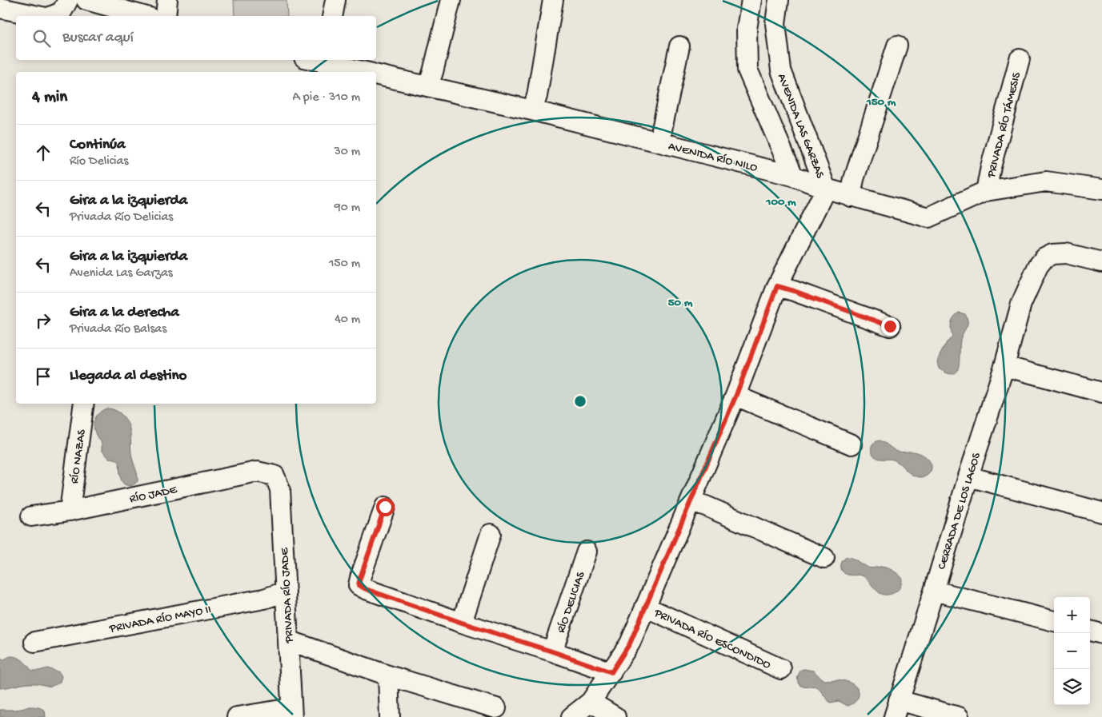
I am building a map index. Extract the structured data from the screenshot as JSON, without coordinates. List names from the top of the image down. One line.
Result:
{"streets":{"street":["PRIVADA RÍO TÁMESIS","AVENIDA LAS GARZAS","AVENIDA RÍO NILO","RÍO NAZAS","RÍO JADE","CERRADA DE LOS LAGOS","PRIVADA RÍO JADE","RÍO DELICIAS","PRIVADA RÍO MAYO II","PRIVADA RÍO ESCONDIDO"]},"crossings":[["PRIVADA RÍO TÁMESIS","AVENIDA RÍO NILO"],["AVENIDA LAS GARZAS","AVENIDA RÍO NILO"],["AVENIDA LAS GARZAS","PRIVADA RÍO ESCONDIDO"],["RÍO NAZAS","RÍO JADE"],["RÍO JADE","PRIVADA RÍO JADE"],["PRIVADA RÍO JADE","PRIVADA RÍO MAYO II"]],"page":{"search":"Buscar aquí","heading":["4 min","A pie · 310 m"],"list":[["Continúa","Río Delicias","30 m"],["Gira a la izquierda","Privada Río Delicias","90 m"],["Gira a la izquierda","Avenida Las Garzas","150 m"],["Gira a la derecha","Privada Río Balsas","40 m"],"Llegada al destino"],"map_buttons":["+","−"]},"rings":["150 m","100 m","50 m"]}
